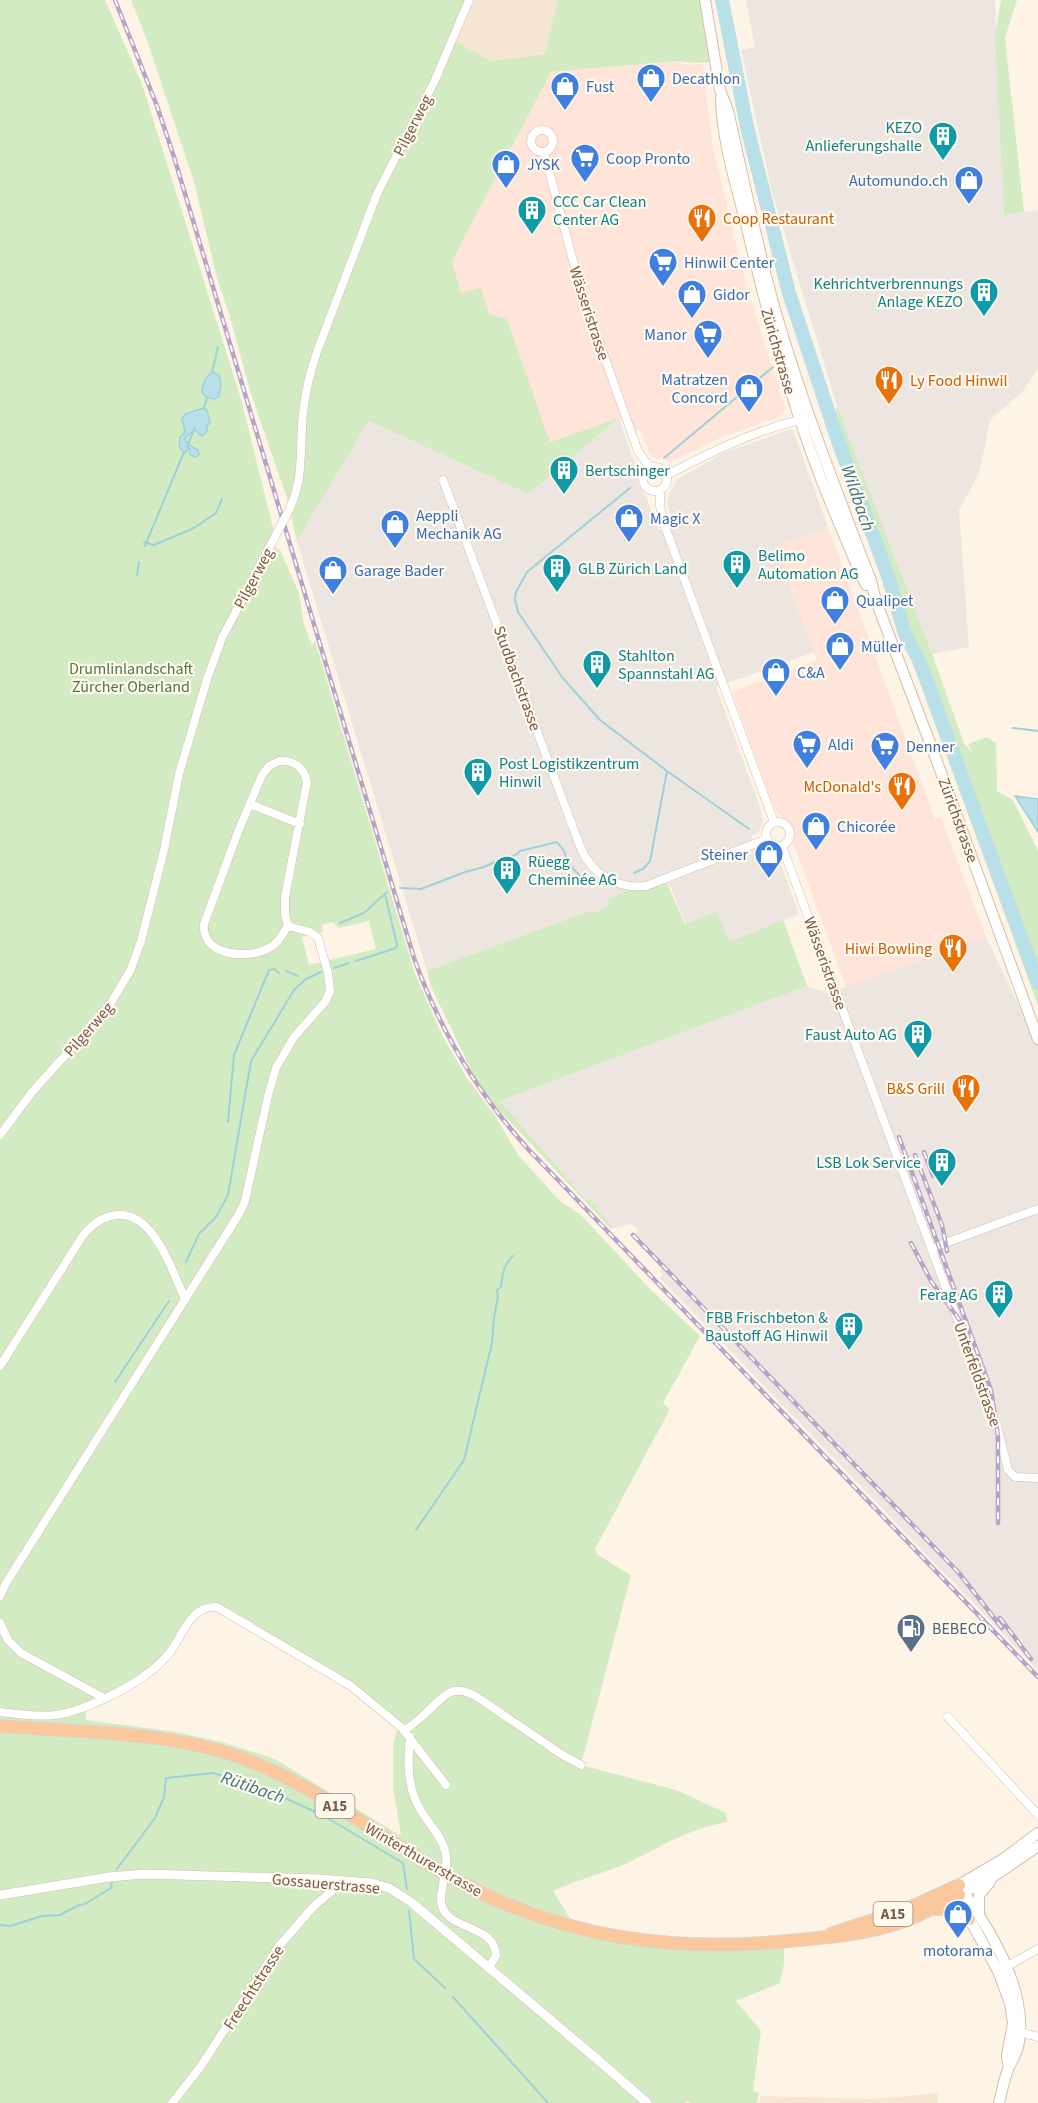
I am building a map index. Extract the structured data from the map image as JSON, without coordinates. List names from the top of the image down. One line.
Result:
{"streets":{"highway":["A15","Winterthurerstrasse"],"main road":["Zürichstrasse"],"street":["Pilgerweg","Wässeristrasse","Studbachstrasse","Unterfeldstrasse","Gossauerstrasse","Freechtstrasse"]},"crossings":[["Wässeristrasse","Studbachstrasse"],["Wässeristrasse","Unterfeldstrasse"],["A15","Winterthurerstrasse"],["Gossauerstrasse","Freechtstrasse"]],"water":["Wildbach","Rütibach"],"parks":["Drumlinlandschaft Zürcher Oberland"],"places":{"shop":["Decathlon","Fust","JYSK","Automundo.ch","Gidor","Matratzen Concord","Magic X","Aeppli Mechanik AG","Garage Bader","Qualipet","Müller","C&A","Chicorée","Steiner","motorama"],"building":["KEZO Anlieferungshalle","CCC Car Clean Center AG","Kehrichtverbrennungs Anlage KEZO","Bertschinger","Belimo Automation AG","GLB Zürich Land","Stahlton Spannstahl AG","Post Logistikzentrum Hinwil","Rüegg Cheminée AG","Faust Auto AG","LSB Lok Service","Ferag AG","FBB Frischbeton & Baustoff AG Hinwil"],"supermarket":["Coop Pronto","Hinwil Center","Manor","Aldi","Denner"],"restaurant":["Coop Restaurant","Ly Food Hinwil","McDonald's","Hiwi Bowling","B&S Grill"],"fuel station":["BEBECO"]}}
